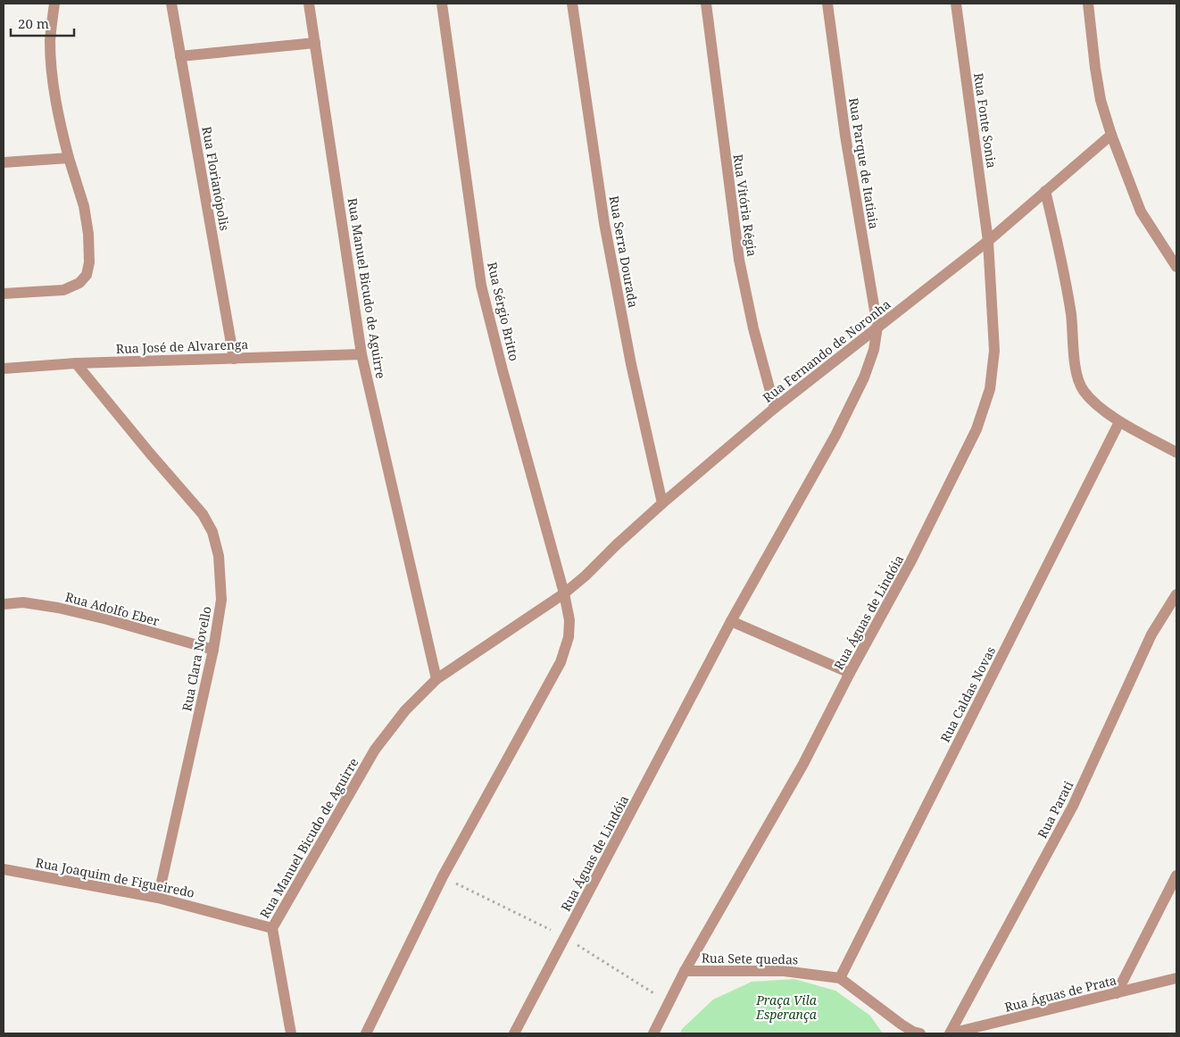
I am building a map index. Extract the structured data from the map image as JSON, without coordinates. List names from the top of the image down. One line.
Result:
{"streets":{"street":["Rua Fonte Sonia","Rua Parque de Itatiaia","Rua Florianópolis","Rua Vitória Régia","Rua Serra Dourada","Rua Manuel Bicudo de Aguirre","Rua Sérgio Britto","Rua José de Alvarenga","Rua Fernando de Noronha","Rua Adolfo Eber","Rua Águas de Lindóia","Rua Clara Novello","Rua Caldas Novas","Rua Parati","Rua Joaquim de Figueiredo","Rua Sete quedas","Rua Águas de Prata"]},"crossings":[["Rua Fonte Sonia","Rua Fernando de Noronha"],["Rua Fonte Sonia","Rua Águas de Lindóia"],["Rua Parque de Itatiaia","Rua Fernando de Noronha"],["Rua Parque de Itatiaia","Rua Águas de Lindóia"],["Rua Florianópolis","Rua José de Alvarenga"],["Rua Vitória Régia","Rua Fernando de Noronha"],["Rua Serra Dourada","Rua Fernando de Noronha"],["Rua Manuel Bicudo de Aguirre","Rua Sérgio Britto"],["Rua Manuel Bicudo de Aguirre","Rua José de Alvarenga"],["Rua Manuel Bicudo de Aguirre","Rua Fernando de Noronha"],["Rua Manuel Bicudo de Aguirre","Rua Joaquim de Figueiredo"],["Rua Sérgio Britto","Rua Fernando de Noronha"],["Rua José de Alvarenga","Rua Clara Novello"],["Rua Fernando de Noronha","Rua Águas de Lindóia"],["Rua Adolfo Eber","Rua Clara Novello"],["Rua Águas de Lindóia","Rua Sete quedas"],["Rua Clara Novello","Rua Joaquim de Figueiredo"],["Rua Caldas Novas","Rua Sete quedas"],["Rua Parati","Rua Águas de Prata"]],"parks":["Praça Vila Esperança"],"scale_bar":"20 m"}
